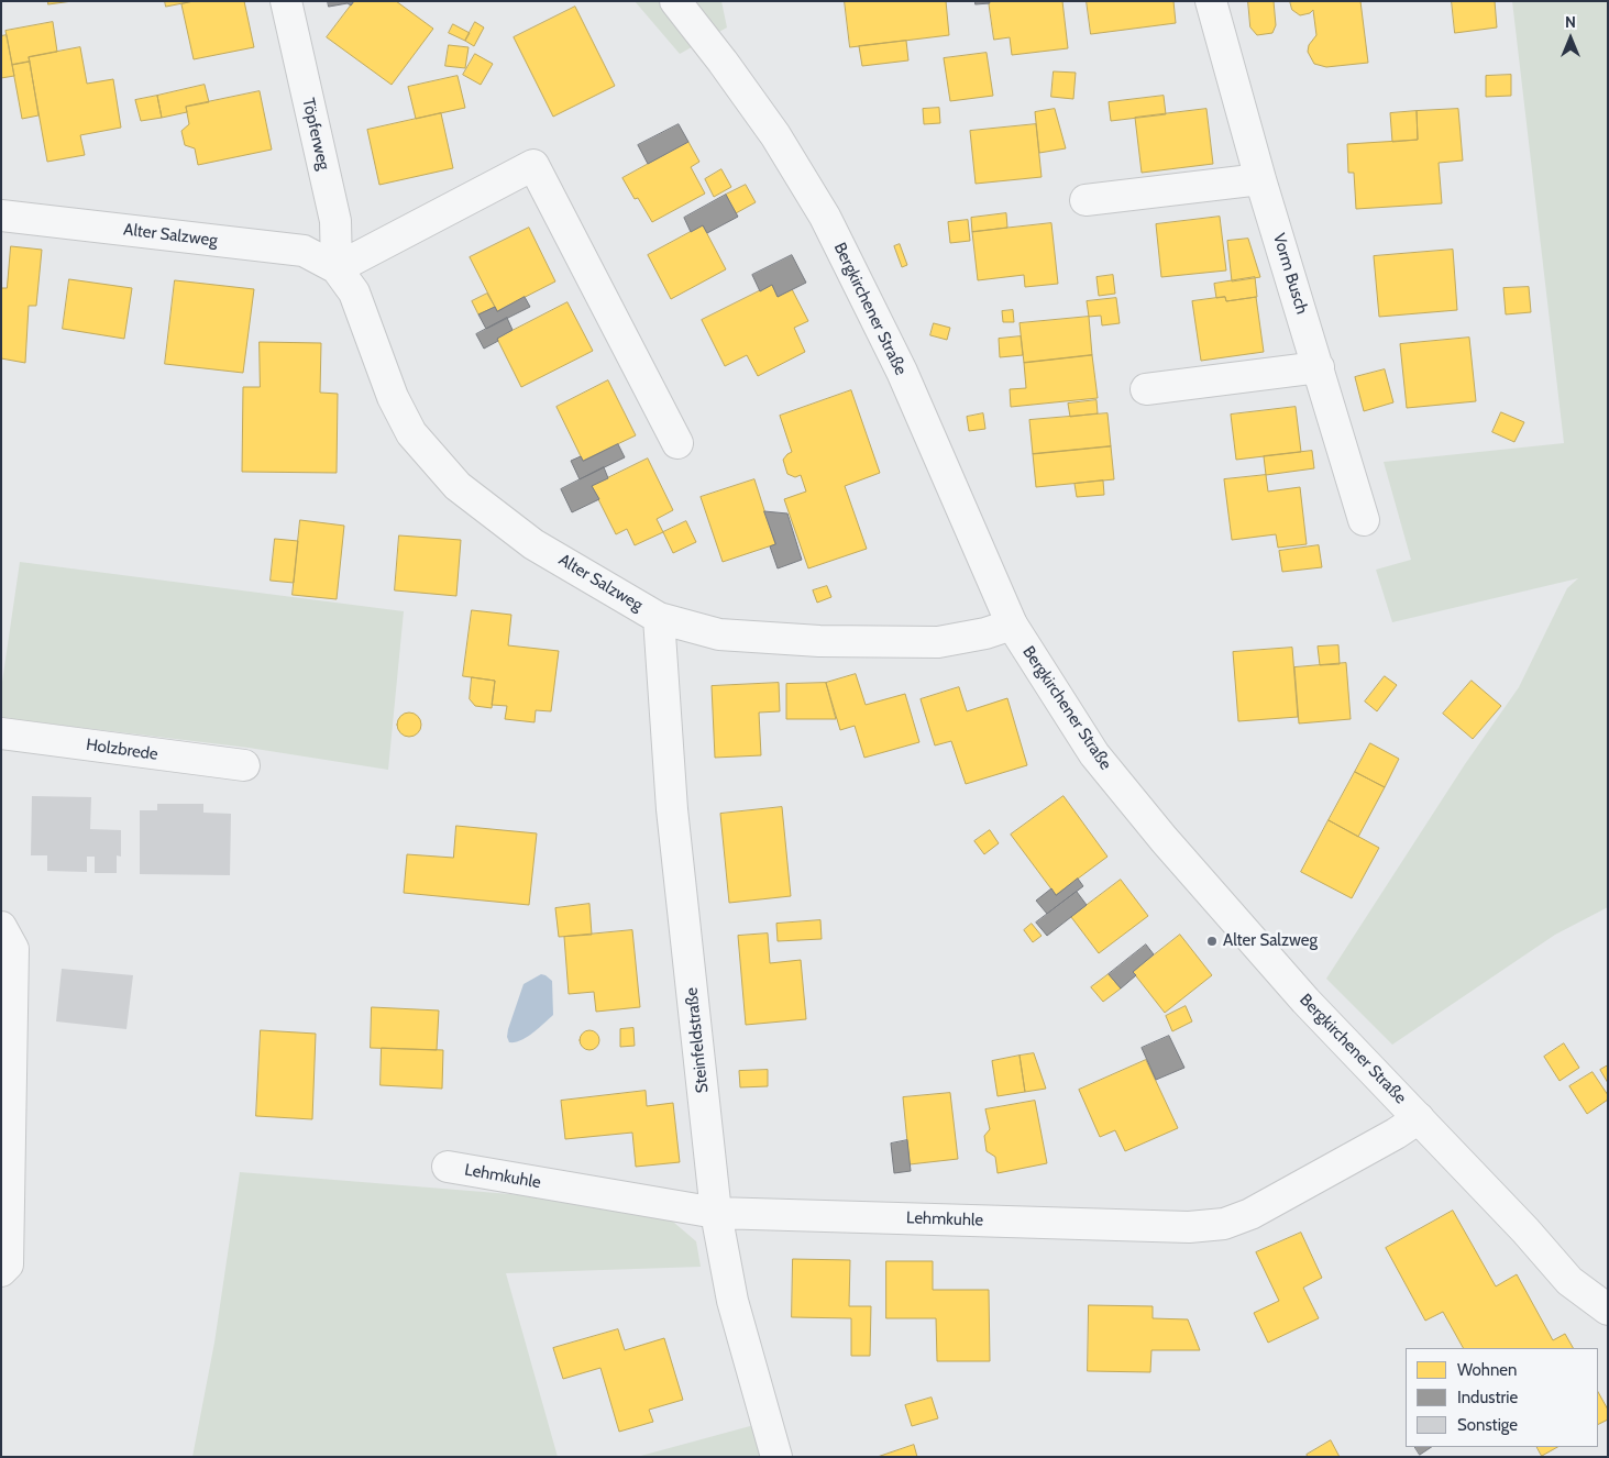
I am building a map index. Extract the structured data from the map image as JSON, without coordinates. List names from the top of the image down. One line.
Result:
{"streets":{"street":["Töpferweg","Alter Salzweg","Vorm Busch","Bergkirchener Straße","Holzbrede","Steinfeldstraße","Lehmkuhle"]},"crossings":[["Töpferweg","Alter Salzweg"],["Alter Salzweg","Bergkirchener Straße"],["Alter Salzweg","Steinfeldstraße"],["Bergkirchener Straße","Lehmkuhle"],["Steinfeldstraße","Lehmkuhle"]],"places":["Alter Salzweg"],"legend":["Wohnen","Industrie","Sonstige"],"north":"top"}
